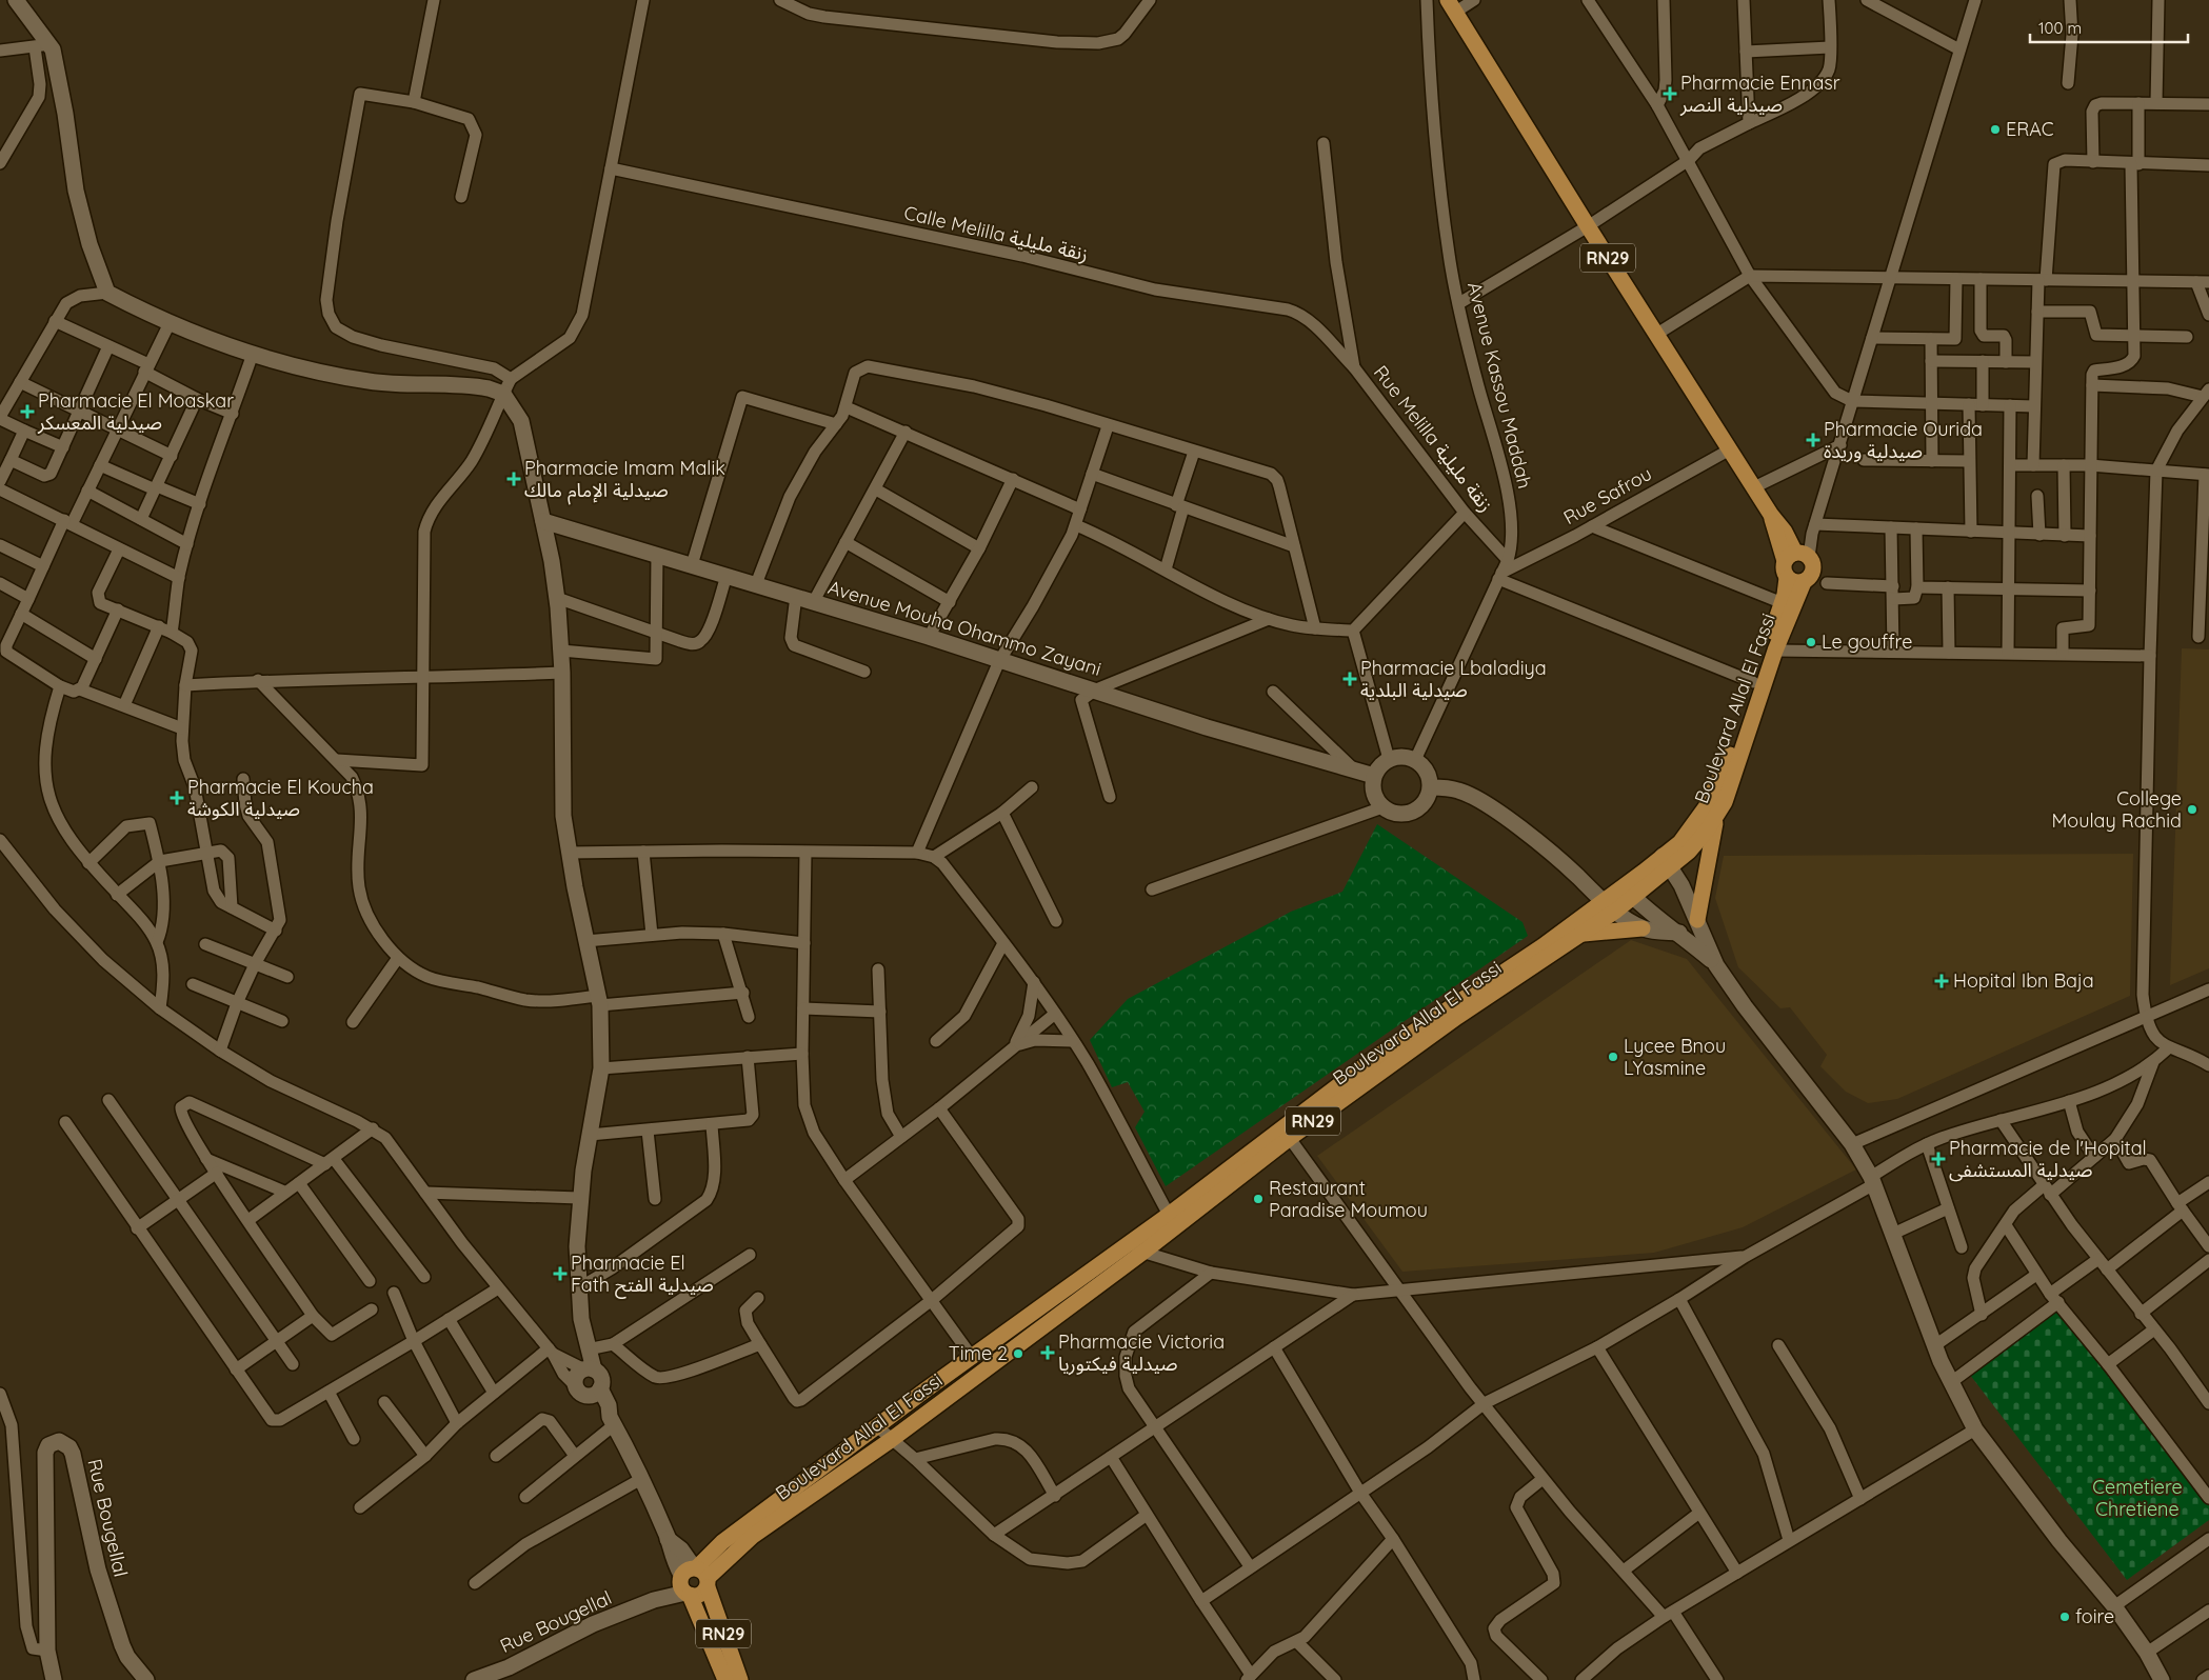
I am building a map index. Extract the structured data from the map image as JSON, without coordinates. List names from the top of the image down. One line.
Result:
{"streets":{"main road":["RN29","Boulevard Allal El Fassi"],"street":["Calle Melilla زنقة مليلية","Avenue Kassou Maddah","Rue Melilla زنقة مليلية","Rue Safrou","Avenue Mouha Ohammo Zayani","Rue Bougellal"]},"crossings":[["Calle Melilla زنقة مليلية","Rue Melilla زنقة مليلية"],["RN29","Rue Safrou"],["RN29","Boulevard Allal El Fassi"],["RN29","Rue Bougellal"],["Avenue Kassou Maddah","Rue Melilla زنقة مليلية"],["Avenue Kassou Maddah","Rue Safrou"],["Avenue Kassou Maddah","Avenue Mouha Ohammo Zayani"],["Boulevard Allal El Fassi","Rue Bougellal"]],"parks":["Cemetiere Chretiene"],"places":{"health":["Pharmacie Ennasr صيدلية النصر","Pharmacie El Moaskar صيدلية المعسكر","Pharmacie Ourida صيدلية وريدة","Pharmacie Imam Malik صيدلية الإمام مالك","Pharmacie Lbaladiya صيدلية البلدية","Pharmacie El Koucha صيدلية الكوشة","Hopital Ibn Baja","Pharmacie de l'Hopital صيدلية المستشفى","Pharmacie El Fath صيدلية الفتح","Pharmacie Victoria صيدلية فيكتوريا"],"other":["ERAC","Le gouffre","College Moulay Rachid","Lycee Bnou LYasmine","Restaurant Paradise Moumou","Time 2","foire"]},"scale_bar":"100 m"}
